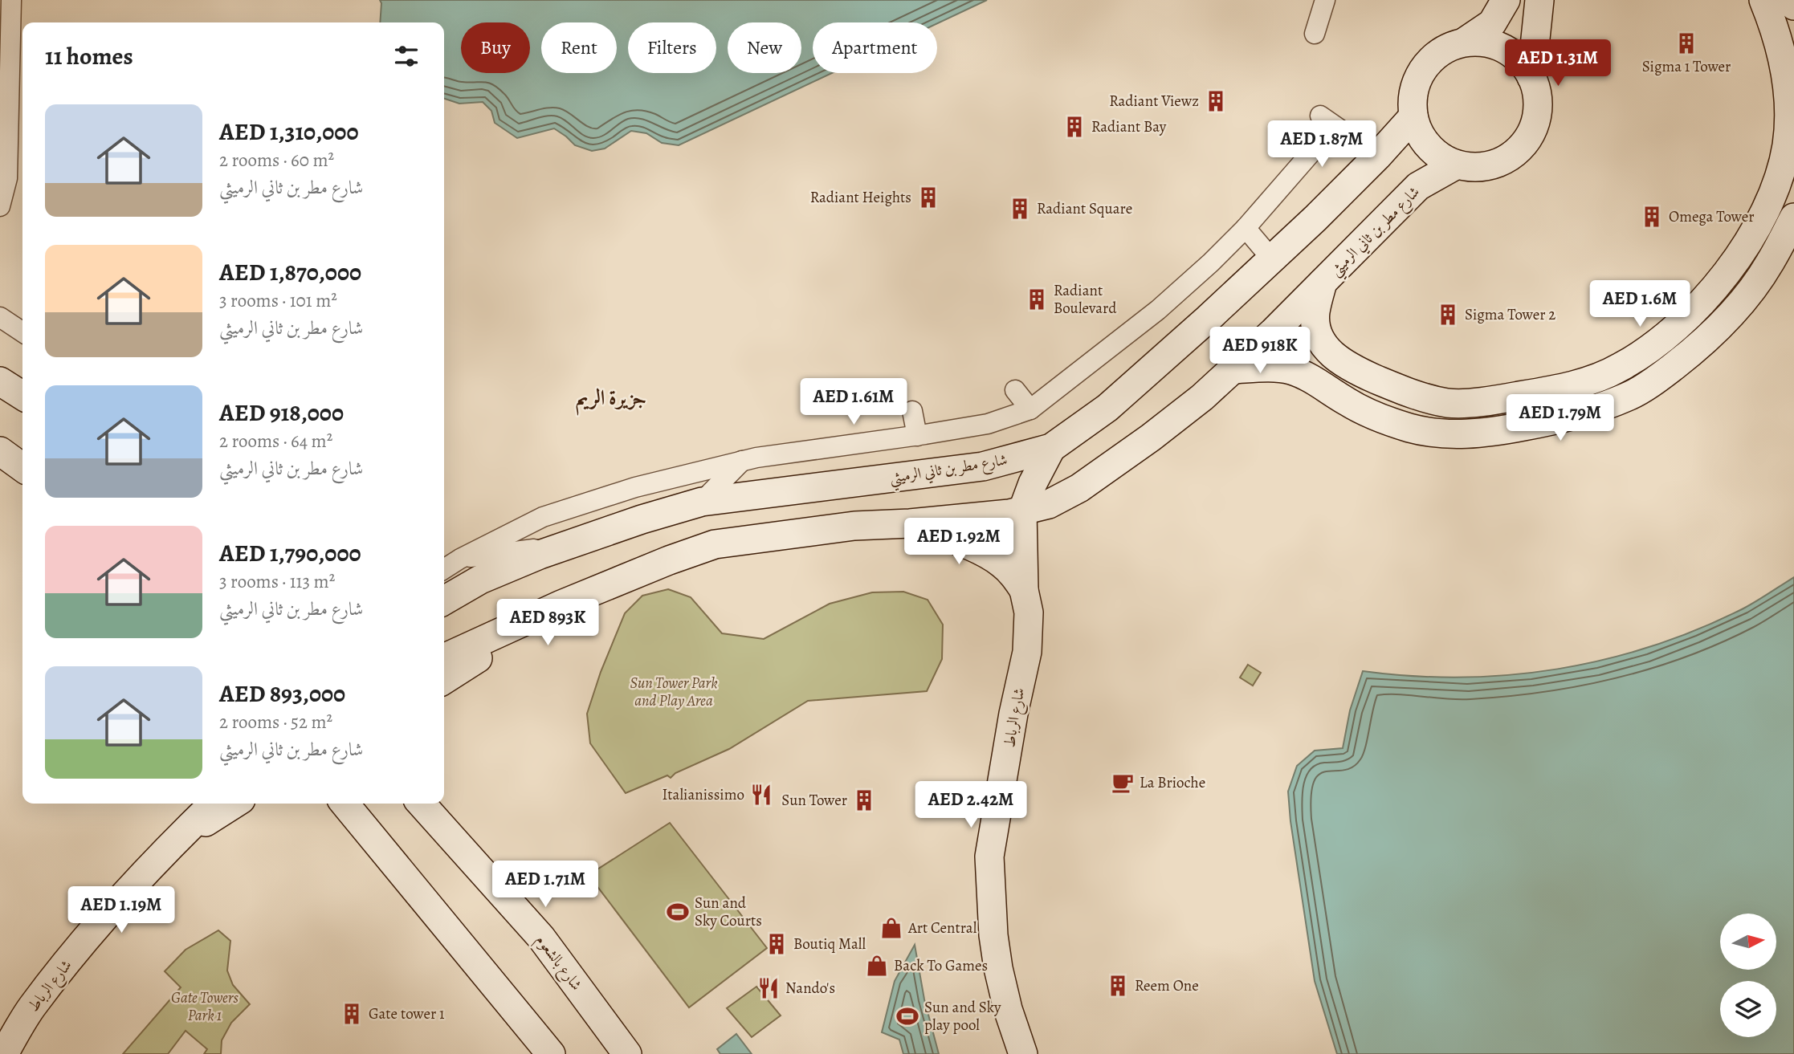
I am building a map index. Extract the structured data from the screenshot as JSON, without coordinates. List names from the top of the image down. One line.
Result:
{"streets":{"street":["شارع مطر بن ثاني الرميثي","شارع الرباط","شارع بالشعوم"]},"crossings":[["شارع مطر بن ثاني الرميثي","شارع الرباط"]],"districts":["جزيرة الريم"],"parks":["Sun Tower Park and Play Area","Gate Towers Park 1"],"places":{"building":["Sigma 1 Tower","Radiant Viewz","Radiant Bay","Radiant Heights","Radiant Square","Omega Tower","Radiant Boulevard","Sigma Tower 2","Sun Tower","Boutiq Mall","Reem One","Gate tower 1"],"cafe":["La Brioche"],"restaurant":["Italianissimo","Nando's"],"sports":["Sun and Sky Courts","Sun and Sky play pool"],"shop":["Art Central","Back To Games"]},"north":"right","page":{"chip":["Buy","Rent","Filters","New","Apartment"],"heading":"11 homes","price":["AED 1.31M","AED 1.87M","AED 1.6M","AED 918K","AED 1.61M","AED 1.79M","AED 1.92M","AED 893K","AED 2.42M","AED 1.71M","AED 1.19M"],"list":[{"name":"AED 1,310,000","note":"2 rooms · 60 m² · شارع مطر بن ثاني الرميثي"},{"name":"AED 1,870,000","note":"3 rooms · 101 m² · شارع مطر بن ثاني الرميثي"},{"name":"AED 918,000","note":"2 rooms · 64 m² · شارع مطر بن ثاني الرميثي"},{"name":"AED 1,790,000","note":"3 rooms · 113 m² · شارع مطر بن ثاني الرميثي"},{"name":"AED 893,000","note":"2 rooms · 52 m² · شارع مطر بن ثاني الرميثي"}]}}
